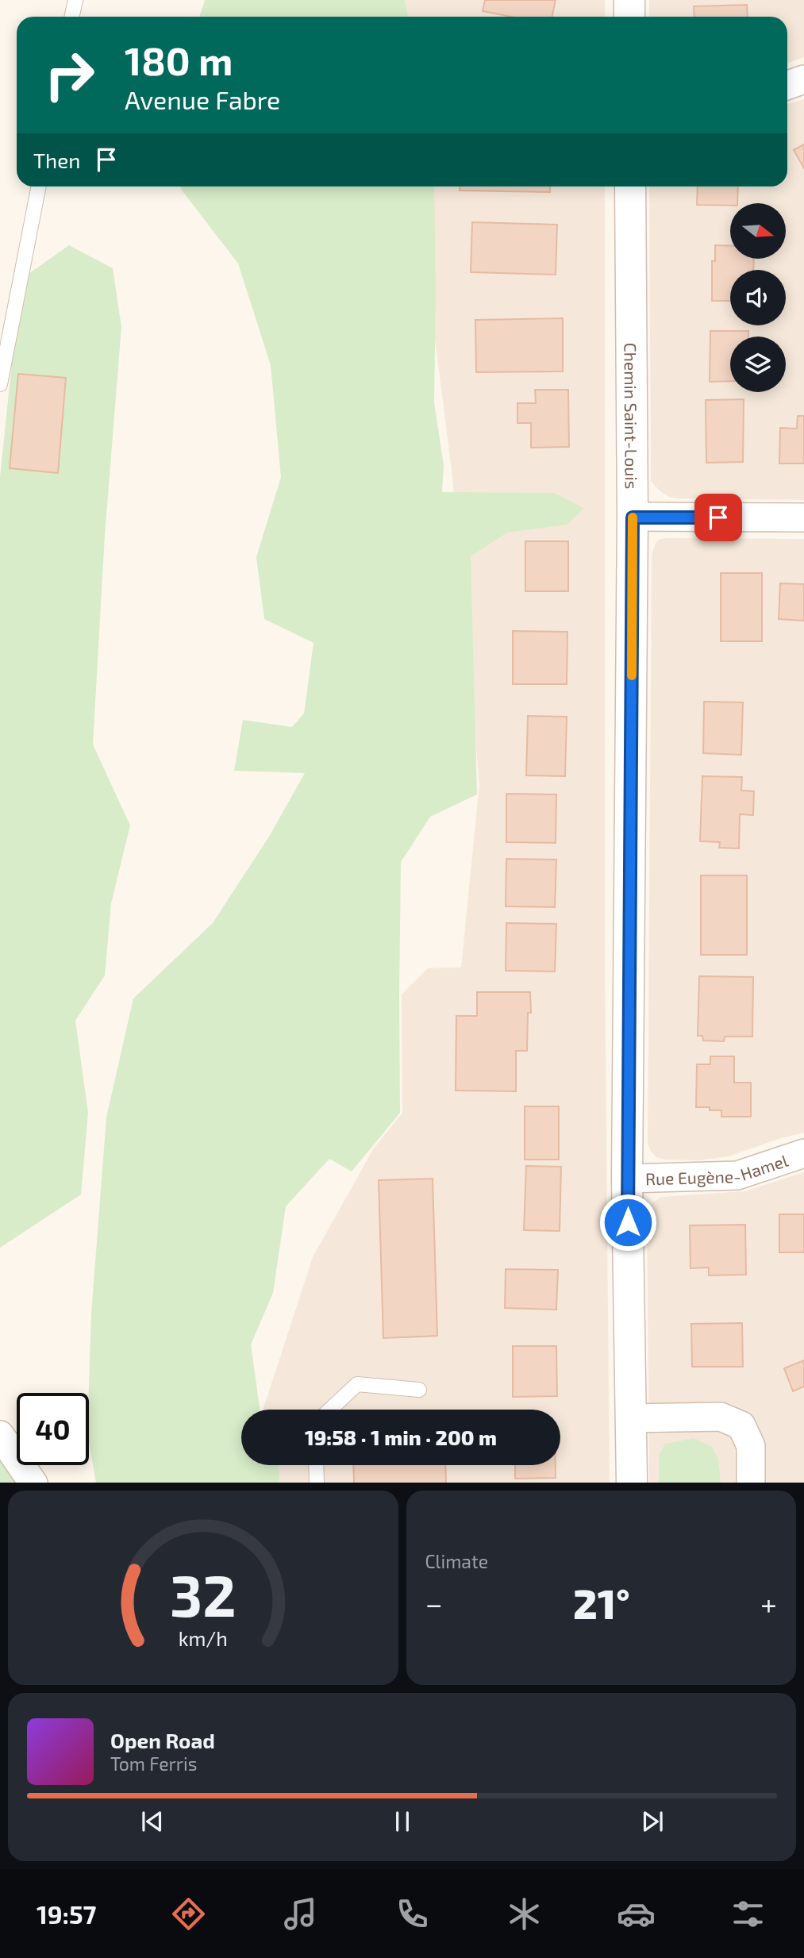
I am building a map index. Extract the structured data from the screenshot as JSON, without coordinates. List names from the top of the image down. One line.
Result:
{"streets":{"street":["Chemin Saint-Louis","Rue Eugène-Hamel"]},"crossings":[["Chemin Saint-Louis","Rue Eugène-Hamel"]],"north":"right","page":{"turn":["180 m","Avenue Fabre"],"then":"Then","limit":"40","trip":"19:58 · 1 min · 200 m","tile":"Climate","heat":["−","21°","+"],"song":["Open Road","Tom Ferris"],"tabs":"19:57","gauge":["32","km/h"]}}
